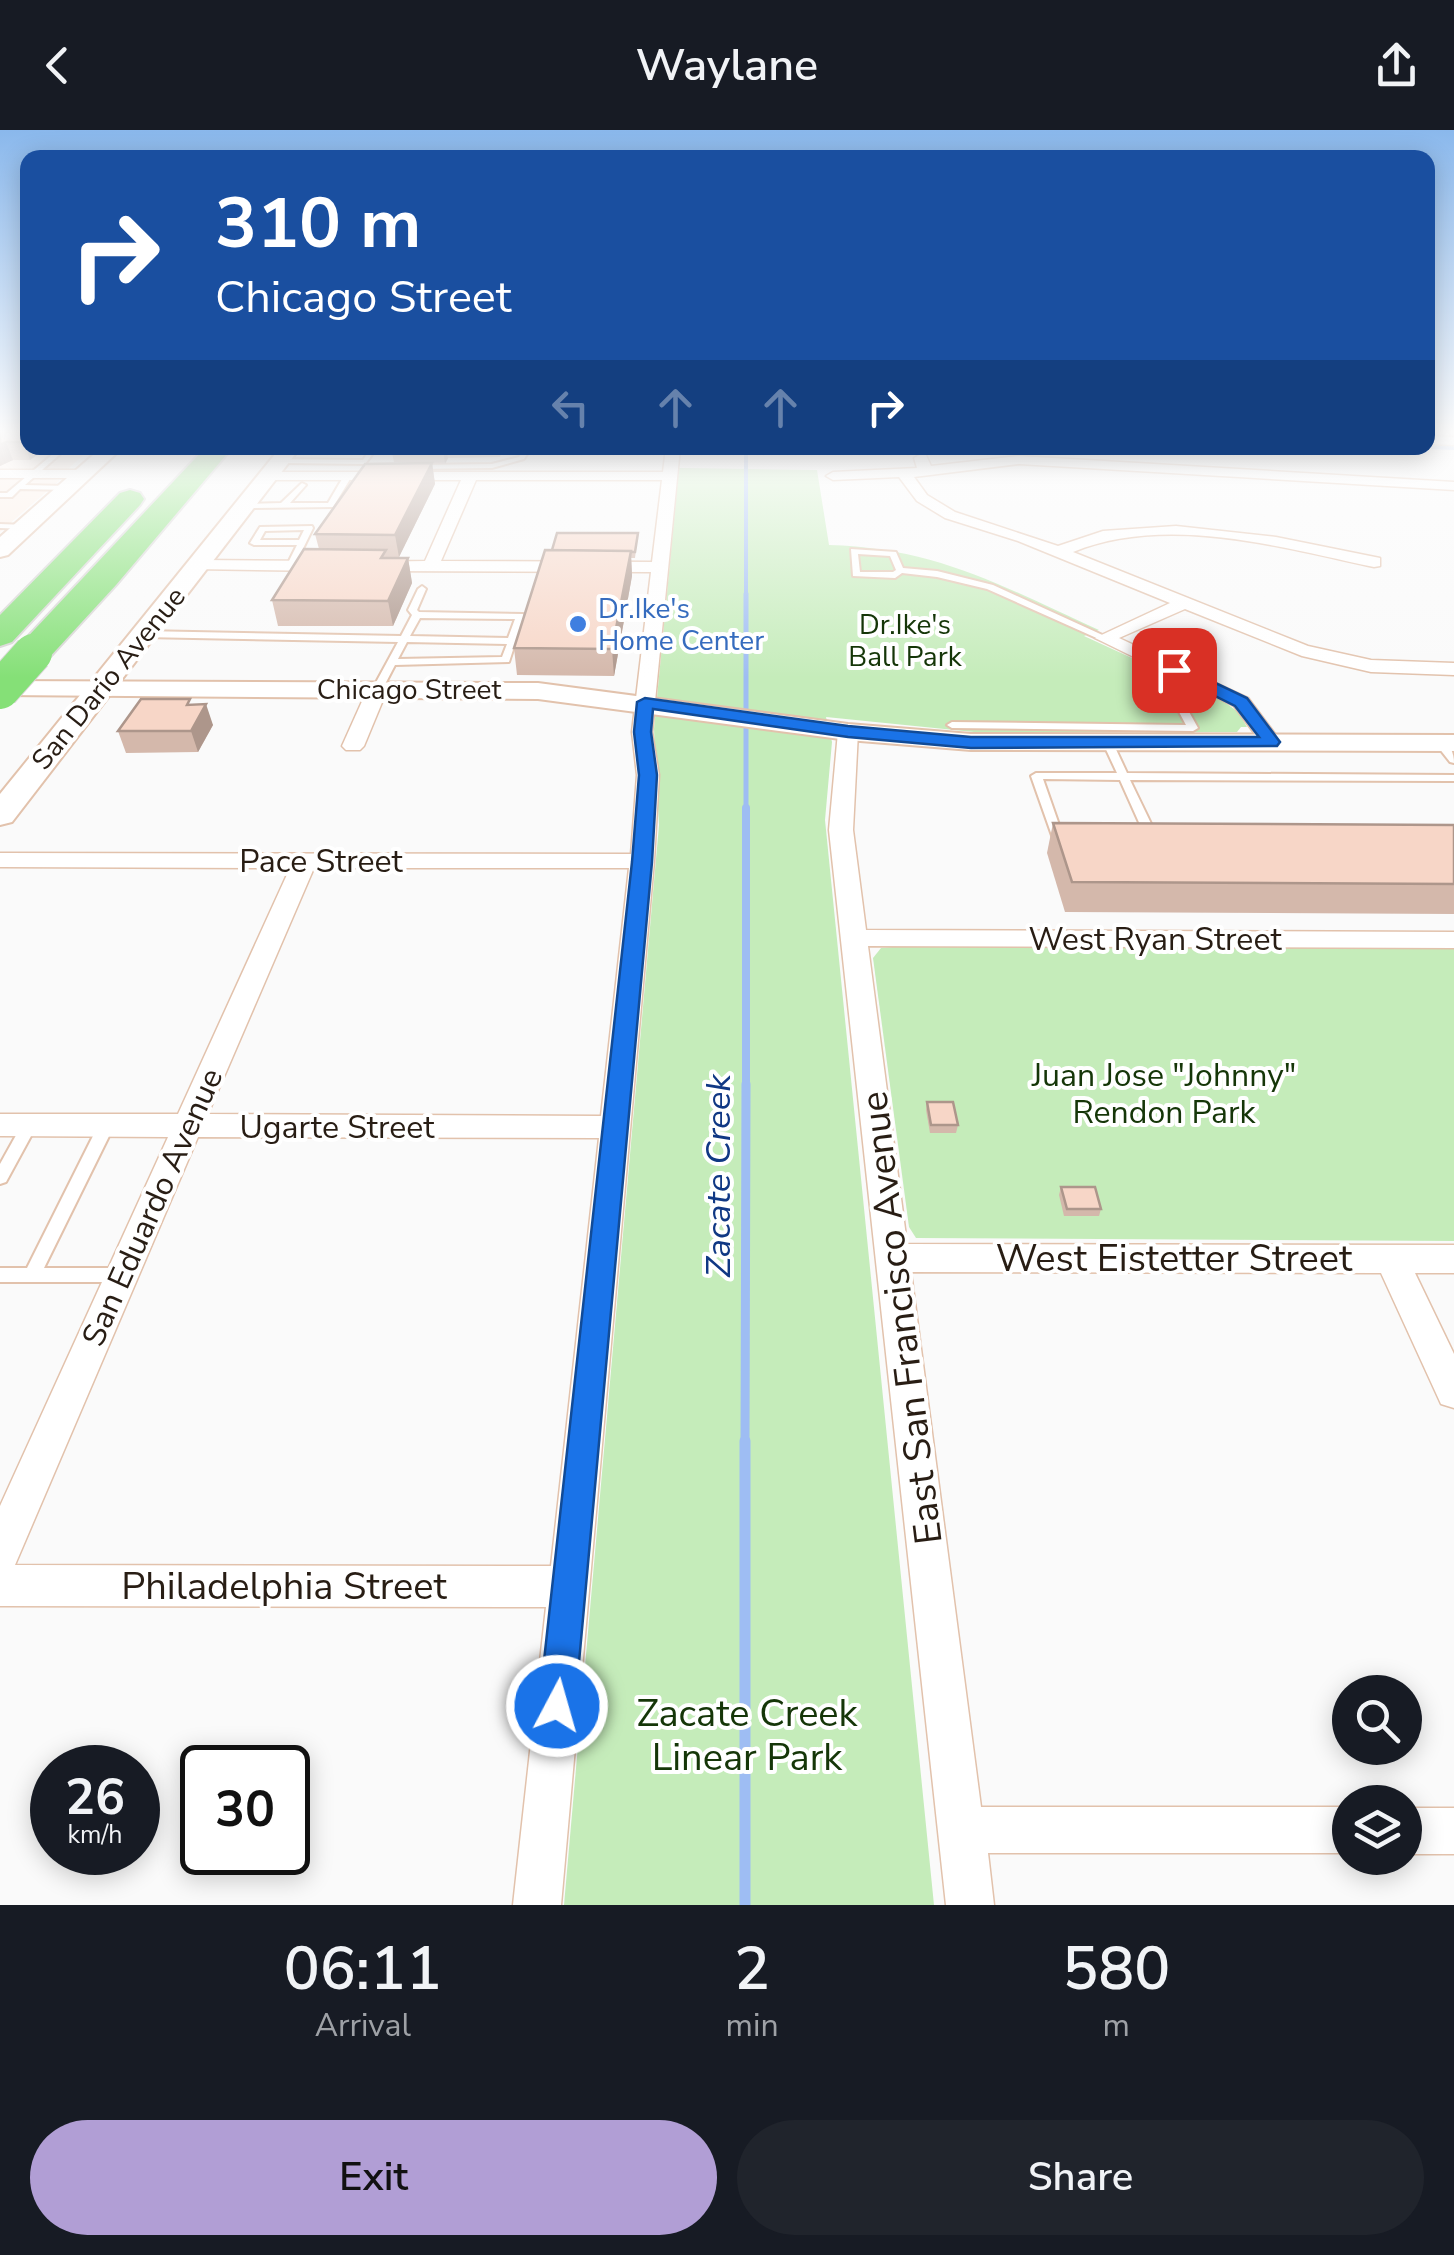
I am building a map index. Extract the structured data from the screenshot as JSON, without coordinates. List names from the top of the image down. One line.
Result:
{"streets":{"main road":["San Dario Avenue"],"street":["Chicago Street","Pace Street","West Ryan Street","Ugarte Street","San Eduardo Avenue","West Eistetter Street","East San Francisco Avenue","Philadelphia Street"]},"crossings":[["San Dario Avenue","Chicago Street"],["Chicago Street","East San Francisco Avenue"],["Pace Street","San Eduardo Avenue"],["West Ryan Street","East San Francisco Avenue"],["Ugarte Street","San Eduardo Avenue"],["West Eistetter Street","East San Francisco Avenue"]],"water":["Zacate Creek"],"parks":["Dr.Ike's Ball Park","Juan Jose \"Johnny\" Rendon Park","Zacate Creek Linear Park"],"places":["Dr.Ike's Home Center"],"page":{"header":"Waylane","turn":["310 m","Chicago Street"],"speed":"26 km/h","limit":"30","eta":["06:11","Arrival","2","min","580","m"],"buttons":["Exit","Share"]}}
